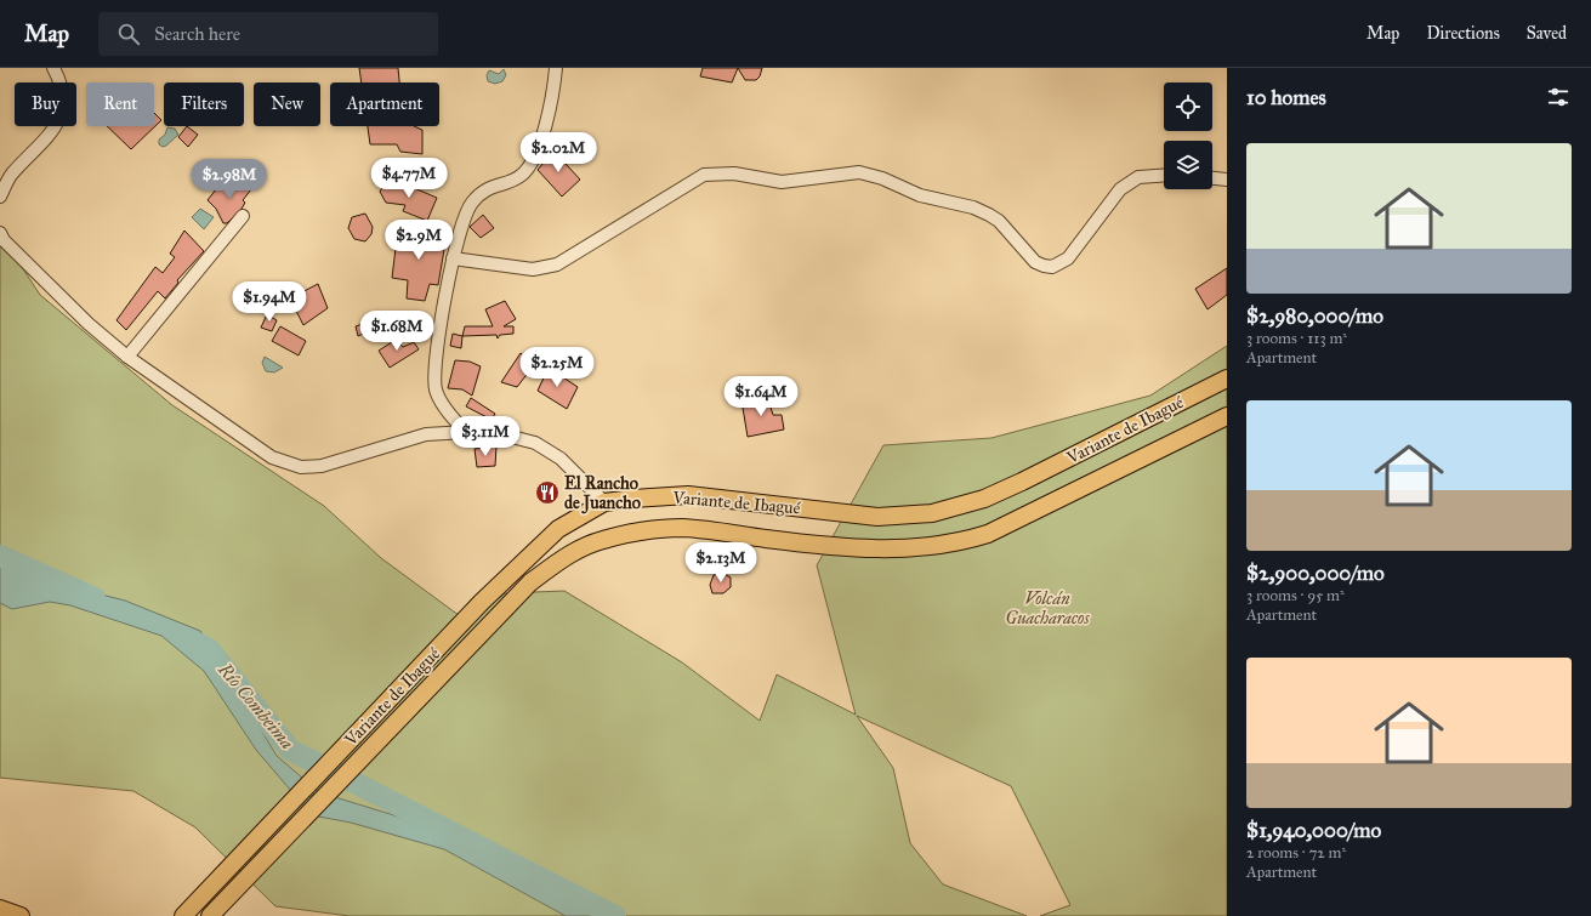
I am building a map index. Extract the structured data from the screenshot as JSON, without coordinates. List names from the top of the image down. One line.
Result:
{"streets":{"highway":["Variante de Ibagué"]},"water":["Río Combeima"],"parks":["Volcán Guacharacos"],"places":{"restaurant":["El Rancho de Juancho"]},"page":{"header":"Map","search":"Search here","nav":["Map","Directions","Saved"],"heading":"10 homes","chip":["Buy","Rent","Filters","New","Apartment"],"list":[{"name":"$2,980,000/mo","note":"3 rooms · 113 m² · Apartment"},{"name":"$2,900,000/mo","note":"3 rooms · 95 m² · Apartment"},{"name":"$1,940,000/mo","note":"2 rooms · 72 m² · Apartment"}],"price":["$2.02M","$4.77M","$2.98M","$2.9M","$1.94M","$1.68M","$2.25M","$1.64M","$3.11M","$2.13M"]}}
